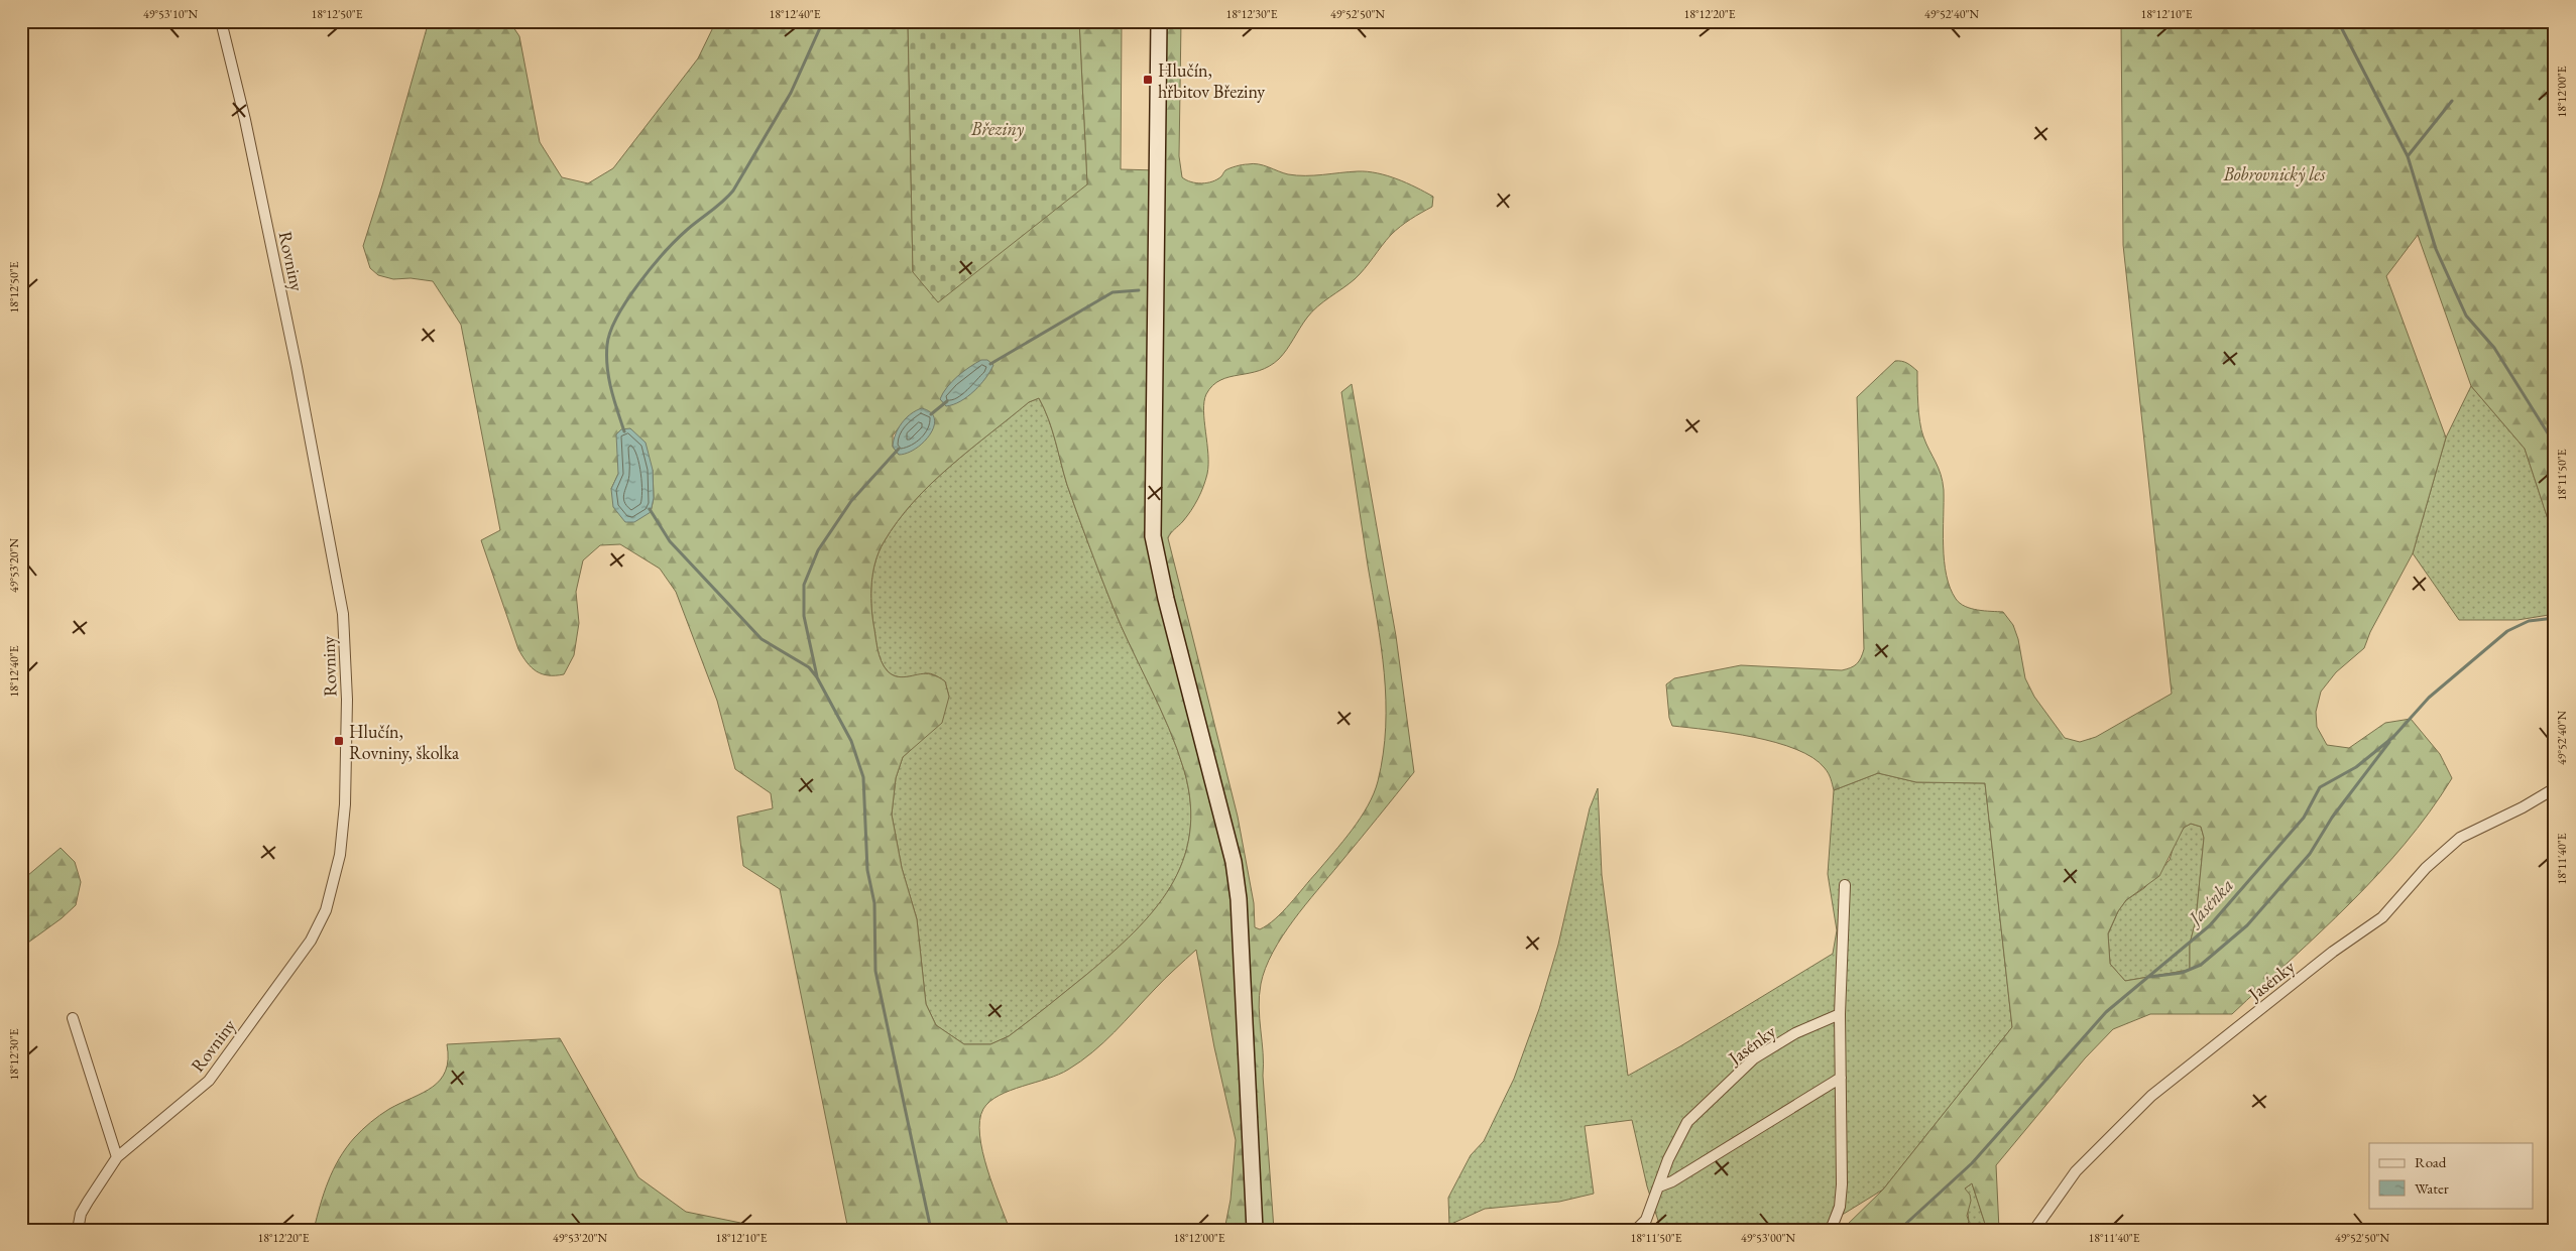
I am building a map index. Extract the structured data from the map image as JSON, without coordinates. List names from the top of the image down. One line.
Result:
{"streets":{"street":["Rovniny","Jasénky"]},"water":["Jasénka"],"parks":["Březiny","Bobrovnický les"],"places":{"transit":["Hlučín, hřbitov Březiny","Hlučín, Rovniny, školka"]},"legend":["Road","Water"],"coordinates":["49°53'10\"N","18°12'50\"E","18°12'40\"E","18°12'30\"E","49°52'50\"N","18°12'20\"E","49°52'40\"N","18°12'10\"E","18°12'00\"E","18°11'50\"E","49°53'20\"N","18°11'40\"E","49°53'00\"N"]}
